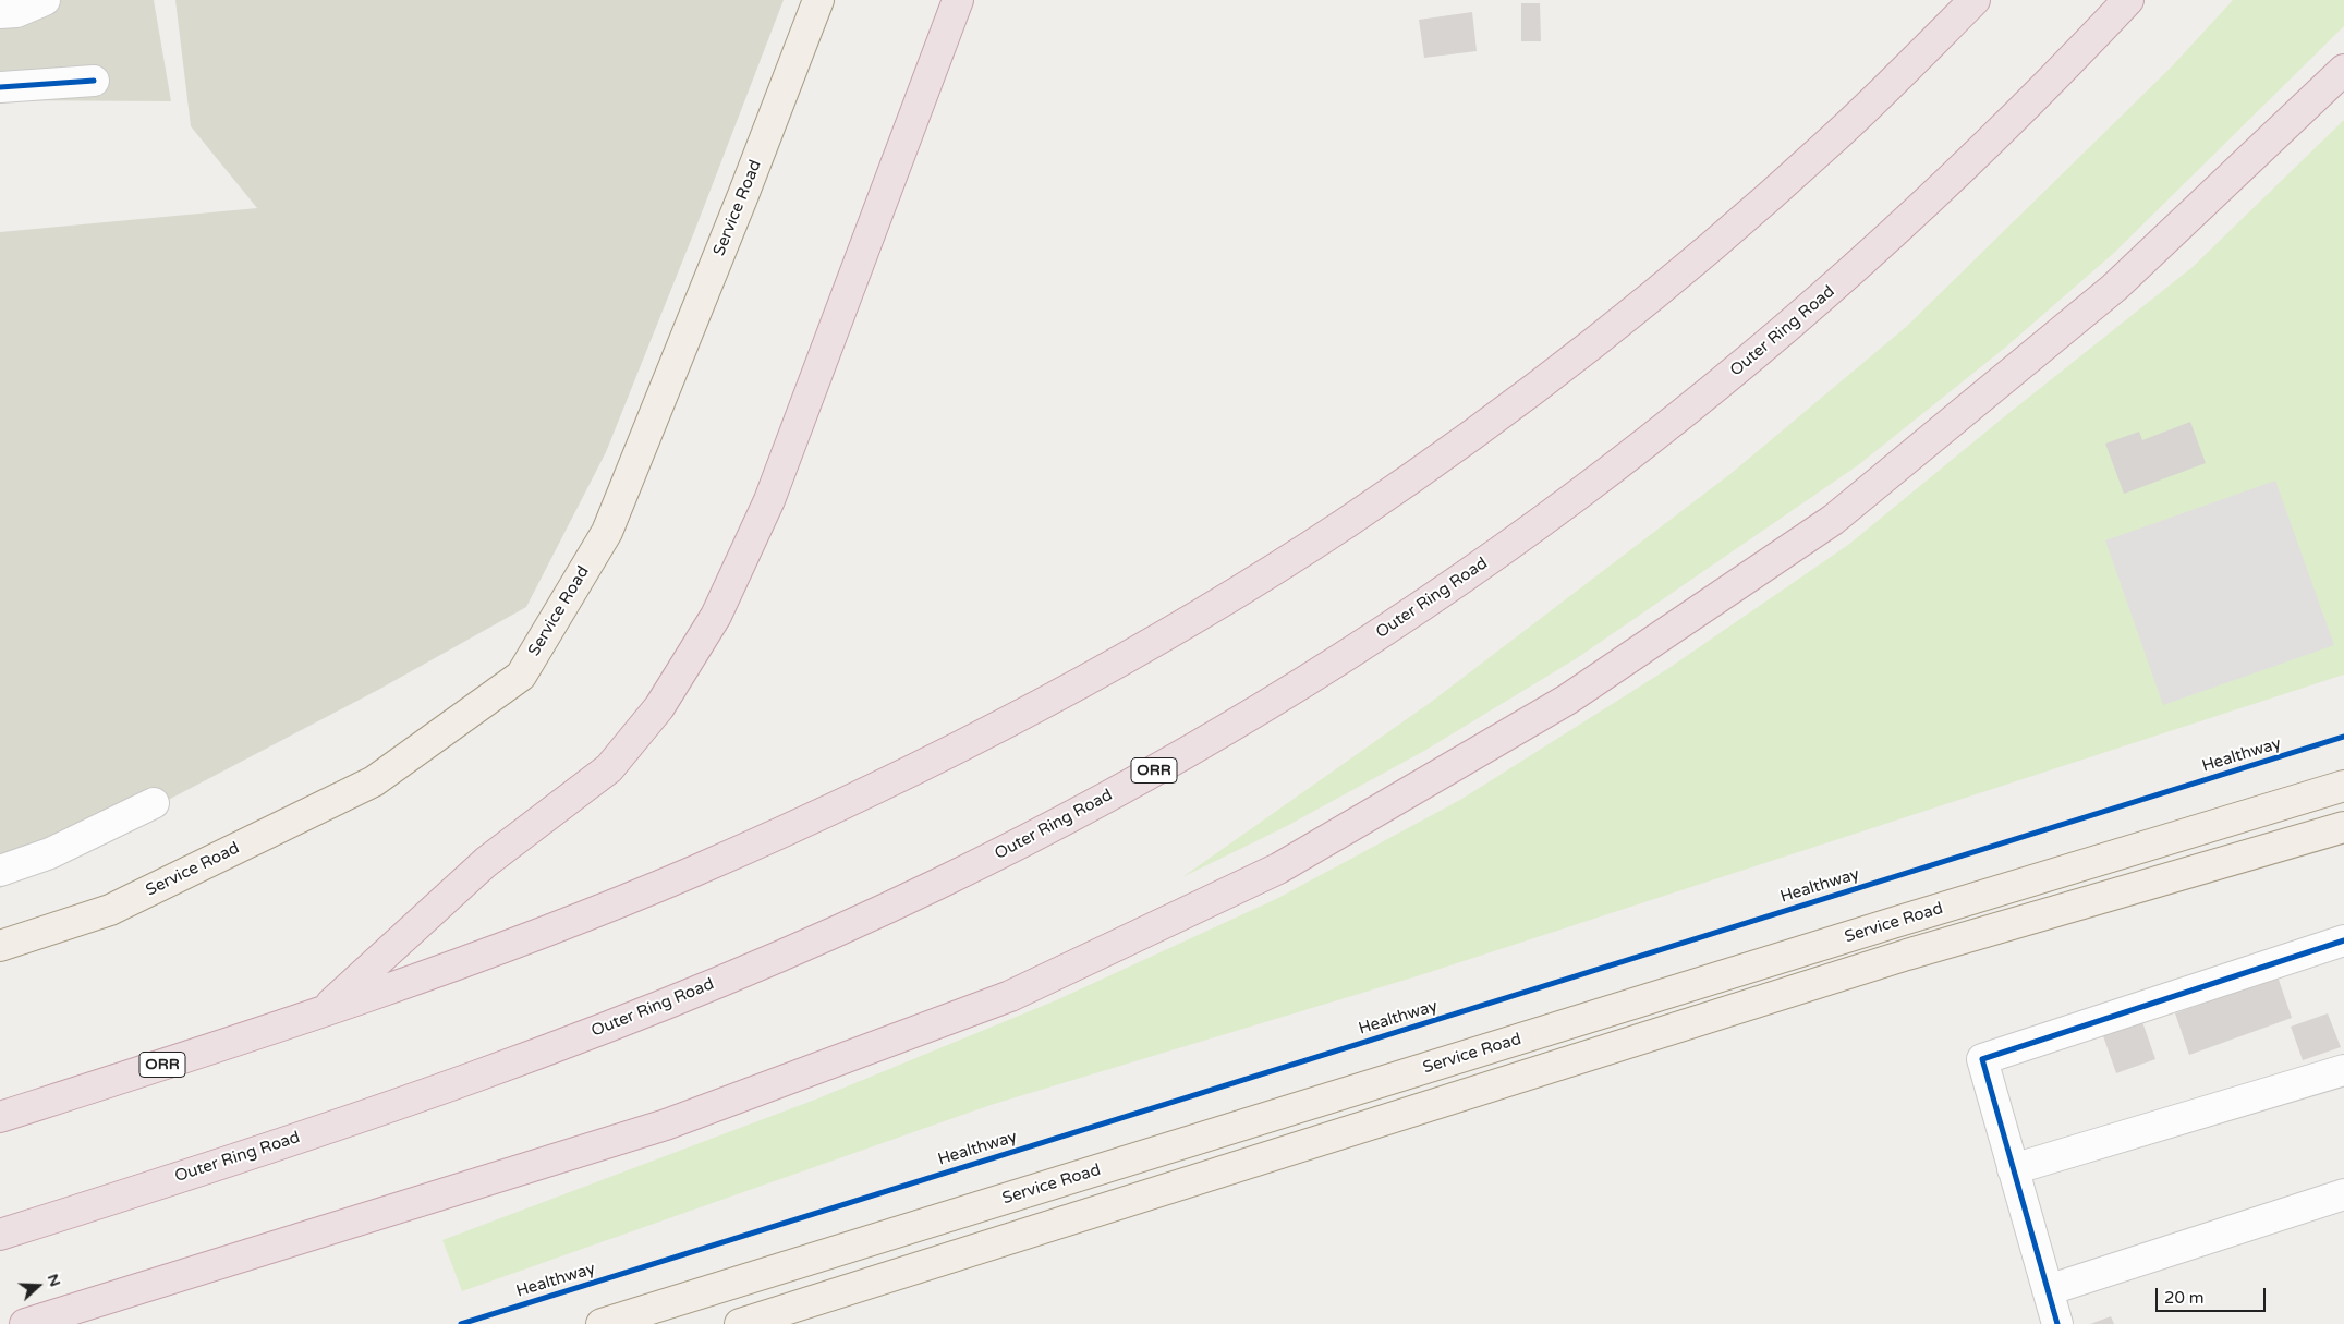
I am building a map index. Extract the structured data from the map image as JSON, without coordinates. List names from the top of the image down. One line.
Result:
{"streets":{"highway":["Outer Ring Road","ORR"],"main road":["Service Road"],"cycle path":["Healthway"]},"scale_bar":"20 m","north":"right"}
